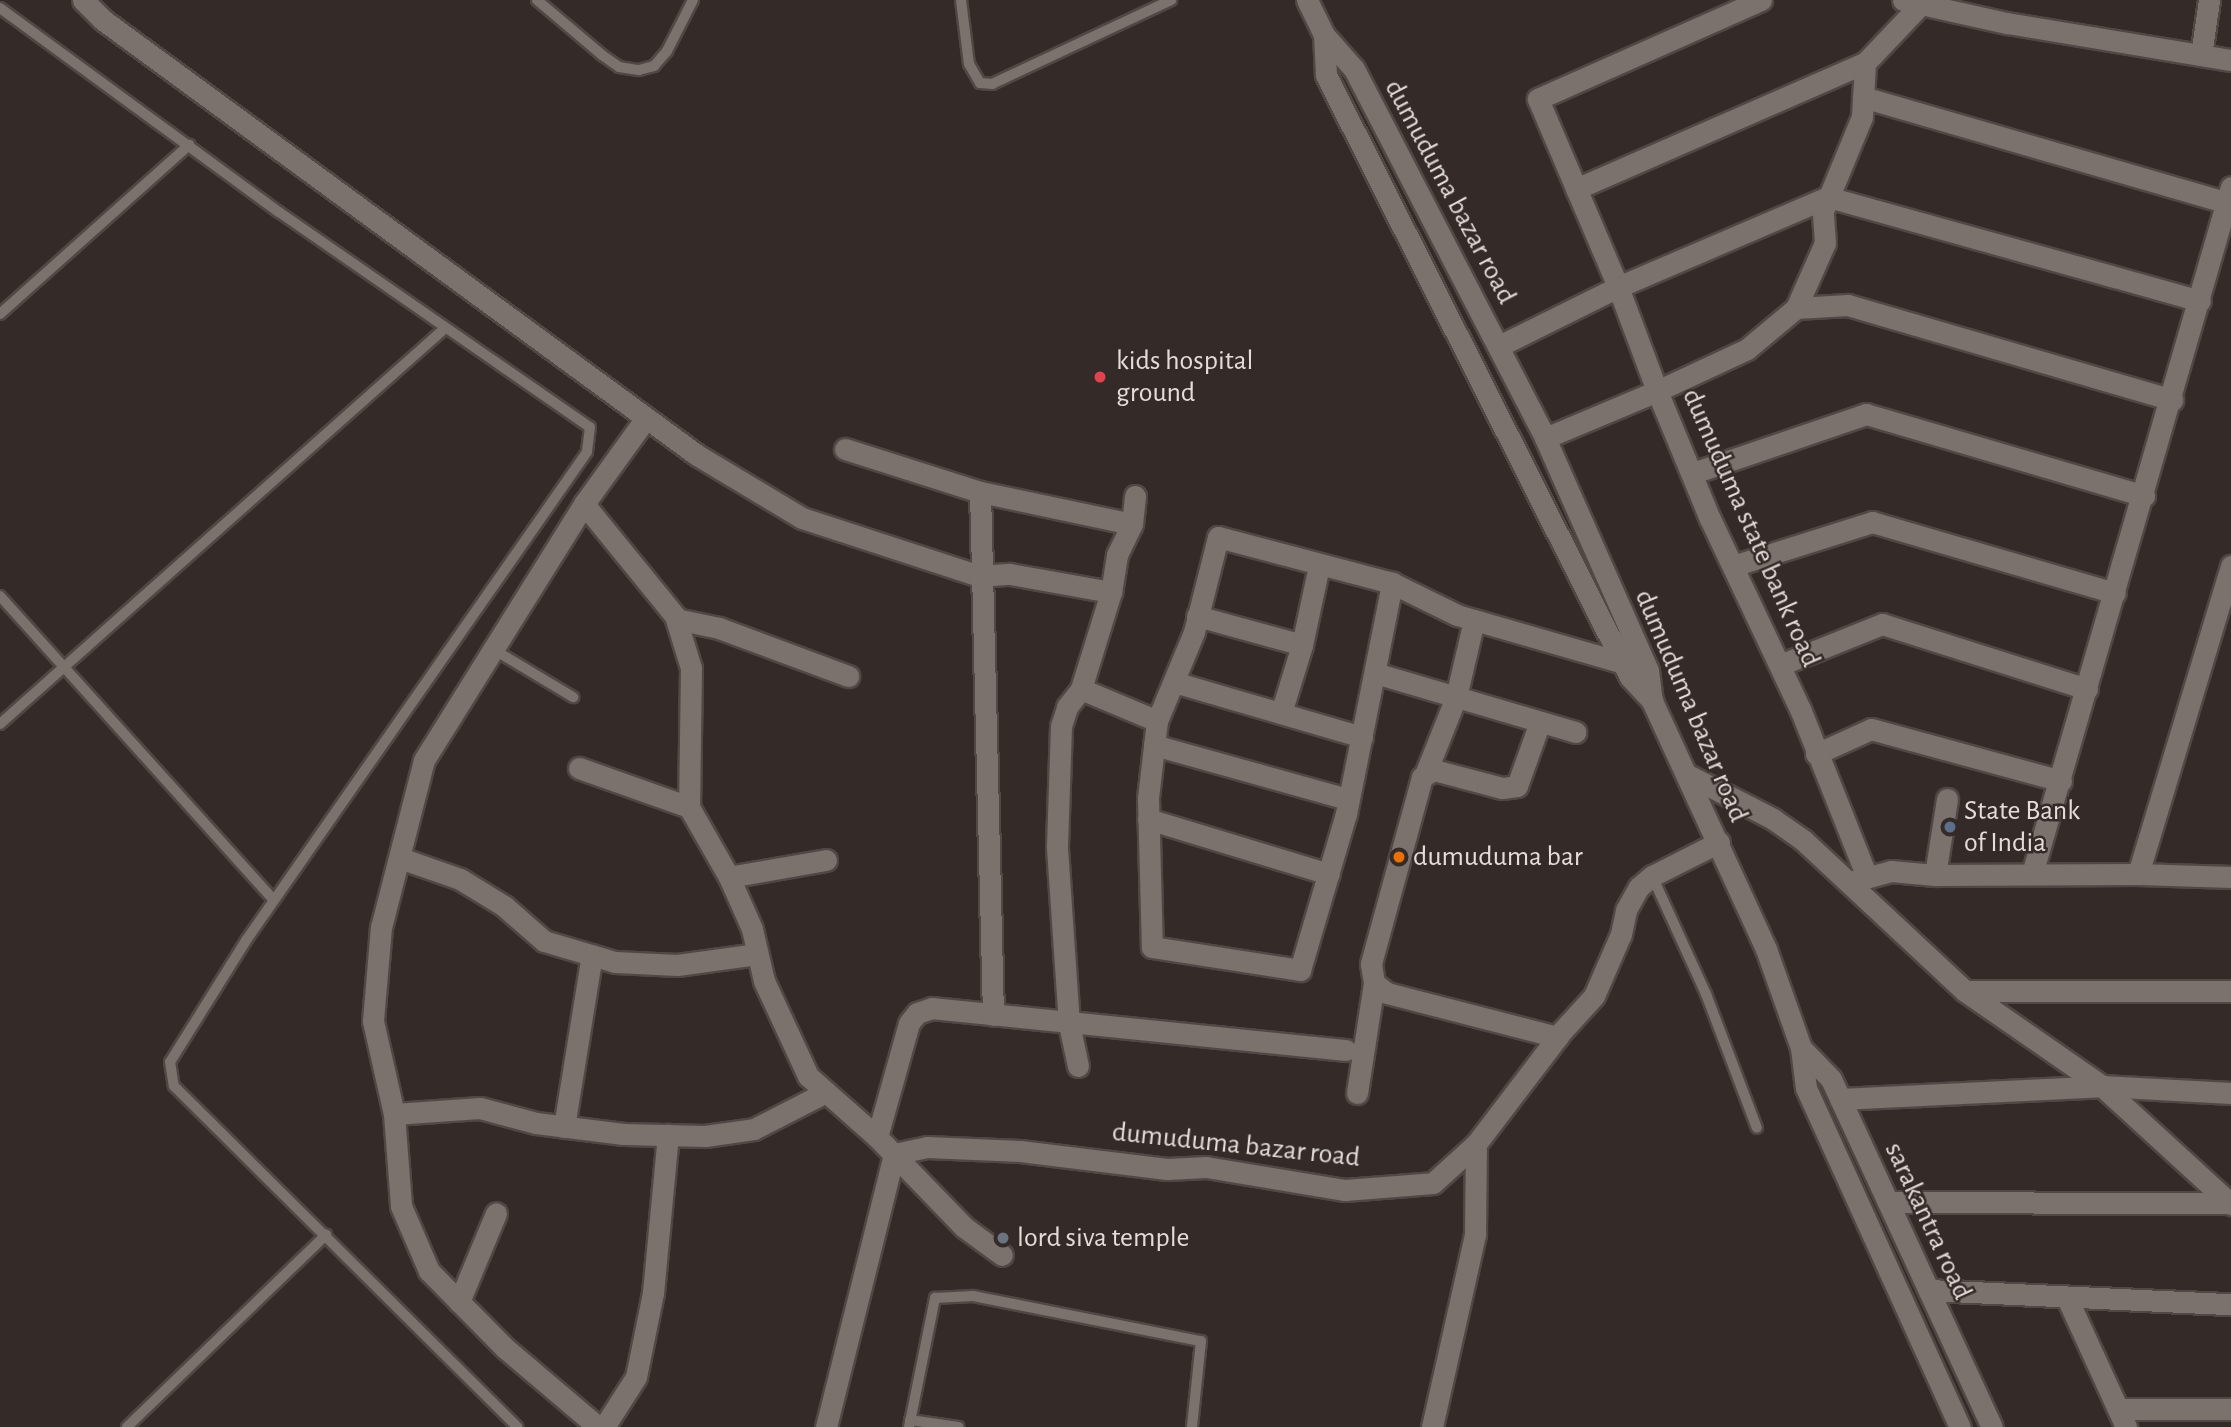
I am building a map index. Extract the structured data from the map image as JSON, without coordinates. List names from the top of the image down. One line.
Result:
{"streets":{"street":["dumuduma bazar road","dumuduma state bank road","sarakantra road"]},"crossings":[["dumuduma bazar road","sarakantra road"]],"places":["kids hospital ground","State Bank of India","dumuduma bar","lord siva temple"]}
